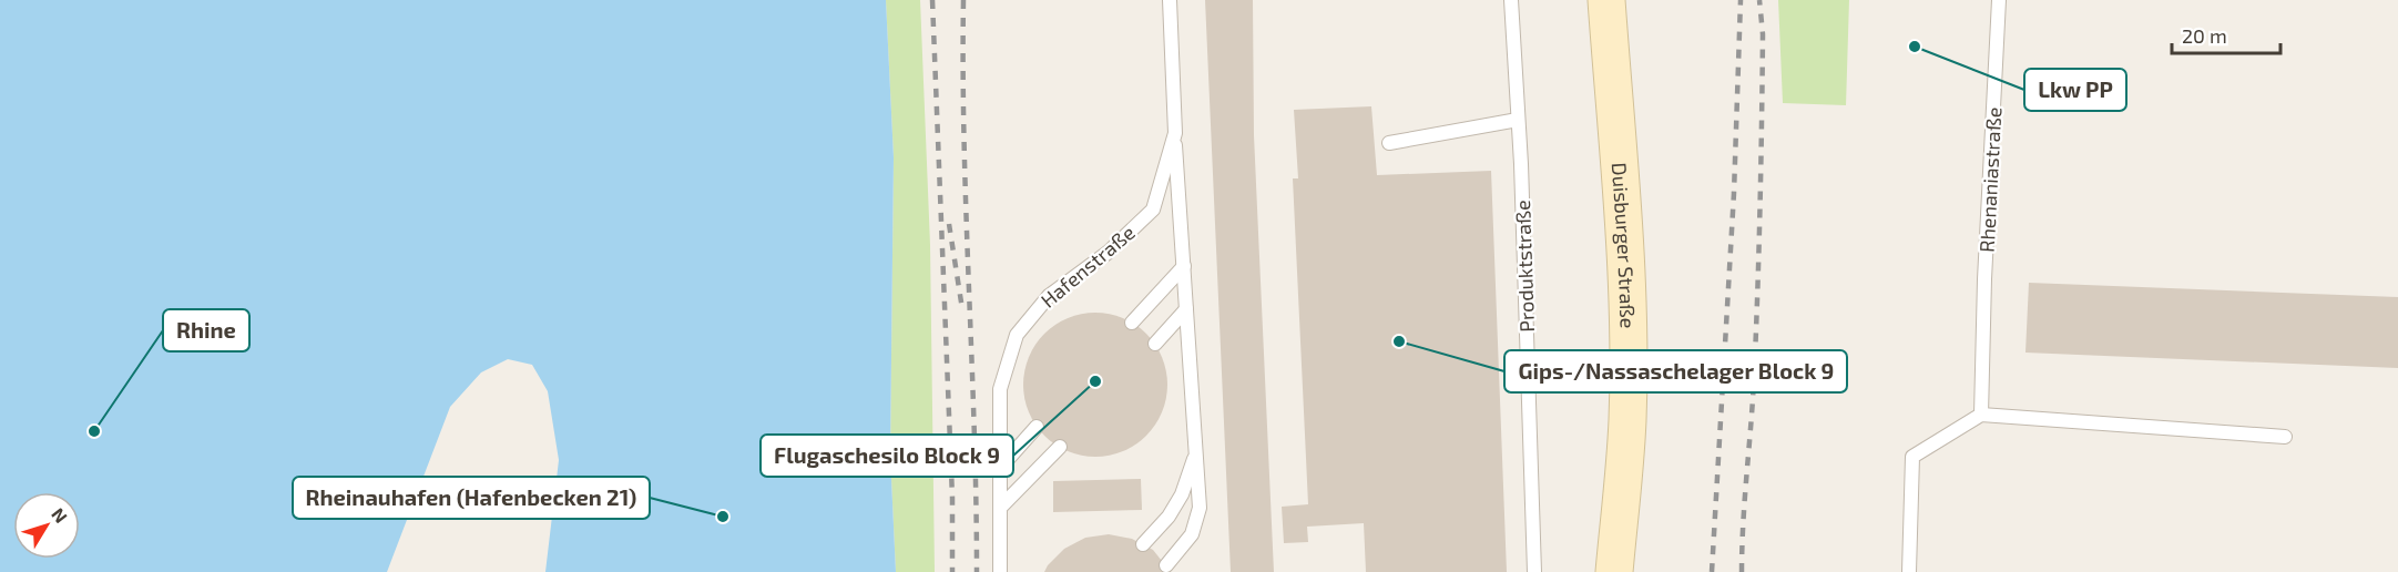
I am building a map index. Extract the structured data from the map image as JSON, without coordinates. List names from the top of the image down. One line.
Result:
{"streets":{"street":["Duisburger Straße"],"lane":["Rhenaniastraße","Hafenstraße","Produktstraße"]},"places":["Lkw PP","Gips-/Nassaschelager Block 9","Flugaschesilo Block 9","Rhine","Rheinauhafen (Hafenbecken 21)"],"scale_bar":"20 m","north":"top right"}
